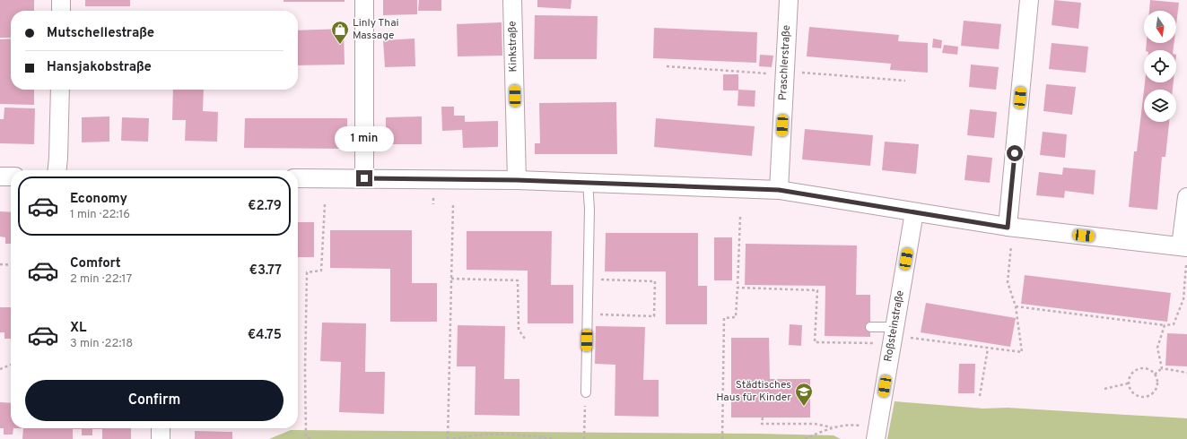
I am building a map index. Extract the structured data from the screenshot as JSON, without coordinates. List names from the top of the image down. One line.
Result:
{"streets":{"street":["Kinkstraße","Praschlerstraße","Roßsteinstraße"]},"places":{"shop":["Linly Thai Massage"],"school or university":["Städtisches Haus für Kinder"]},"north":"bottom","page":{"banner":["Mutschellestraße","Hansjakobstraße"],"bubble":"1 min","list":[{"name":"Economy","note":"1 min · 22:16","value":"€2.79"},{"name":"Comfort","note":"2 min · 22:17","value":"€3.77"},{"name":"XL","note":"3 min · 22:18","value":"€4.75"}],"buttons":"Confirm"}}
